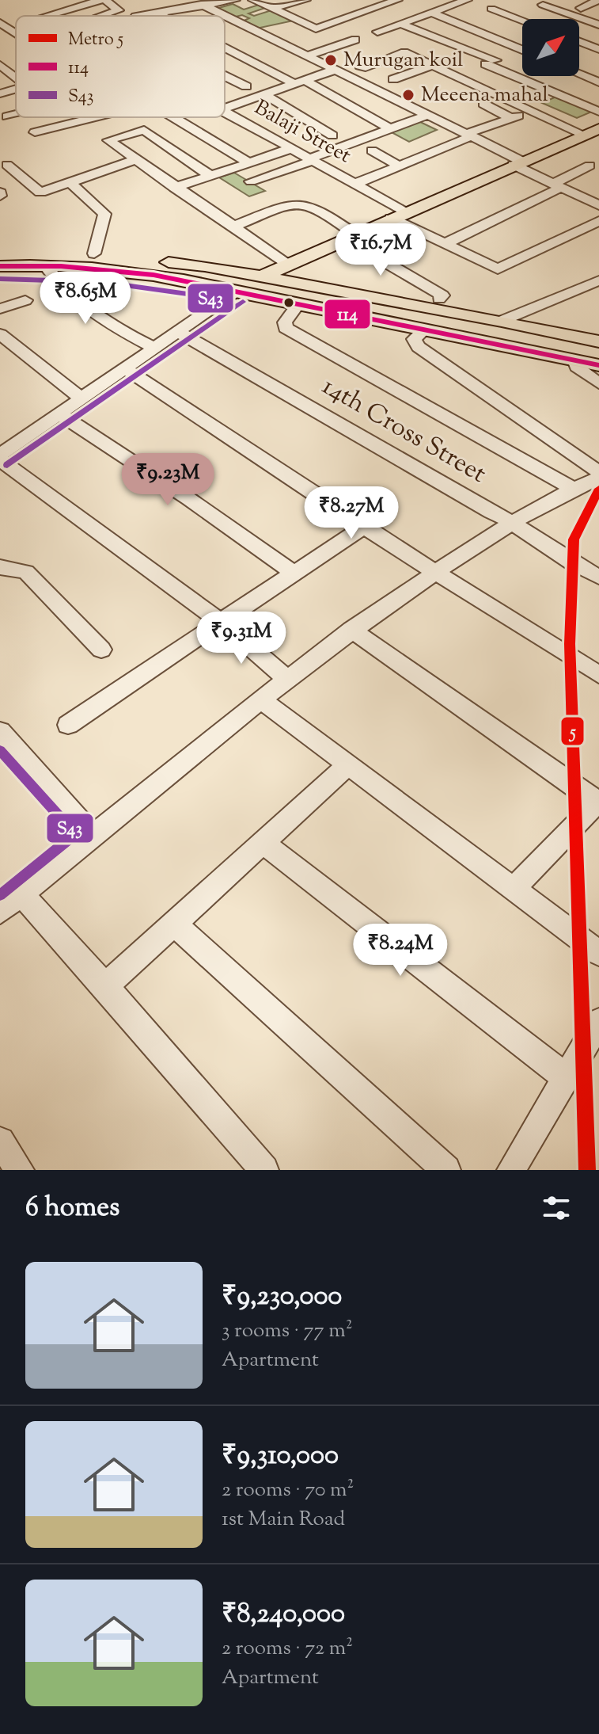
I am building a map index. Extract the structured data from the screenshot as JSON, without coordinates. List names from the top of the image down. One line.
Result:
{"streets":{"street":["Balaji Street","14th Cross Street"]},"places":["Murugan koil","Meeena mahal"],"lines":["transit line 114","transit line S43","metro line 5"],"legend":["Metro 5","114","S43"],"north":"top right","page":{"price":["₹16.7M","₹8.65M","₹9.23M","₹8.27M","₹9.31M","₹8.24M"],"heading":"6 homes","list":[{"name":"₹9,230,000","note":"3 rooms · 77 m² · Apartment"},{"name":"₹9,310,000","note":"2 rooms · 70 m² · 1st Main Road"},{"name":"₹8,240,000","note":"2 rooms · 72 m² · Apartment"}]}}
